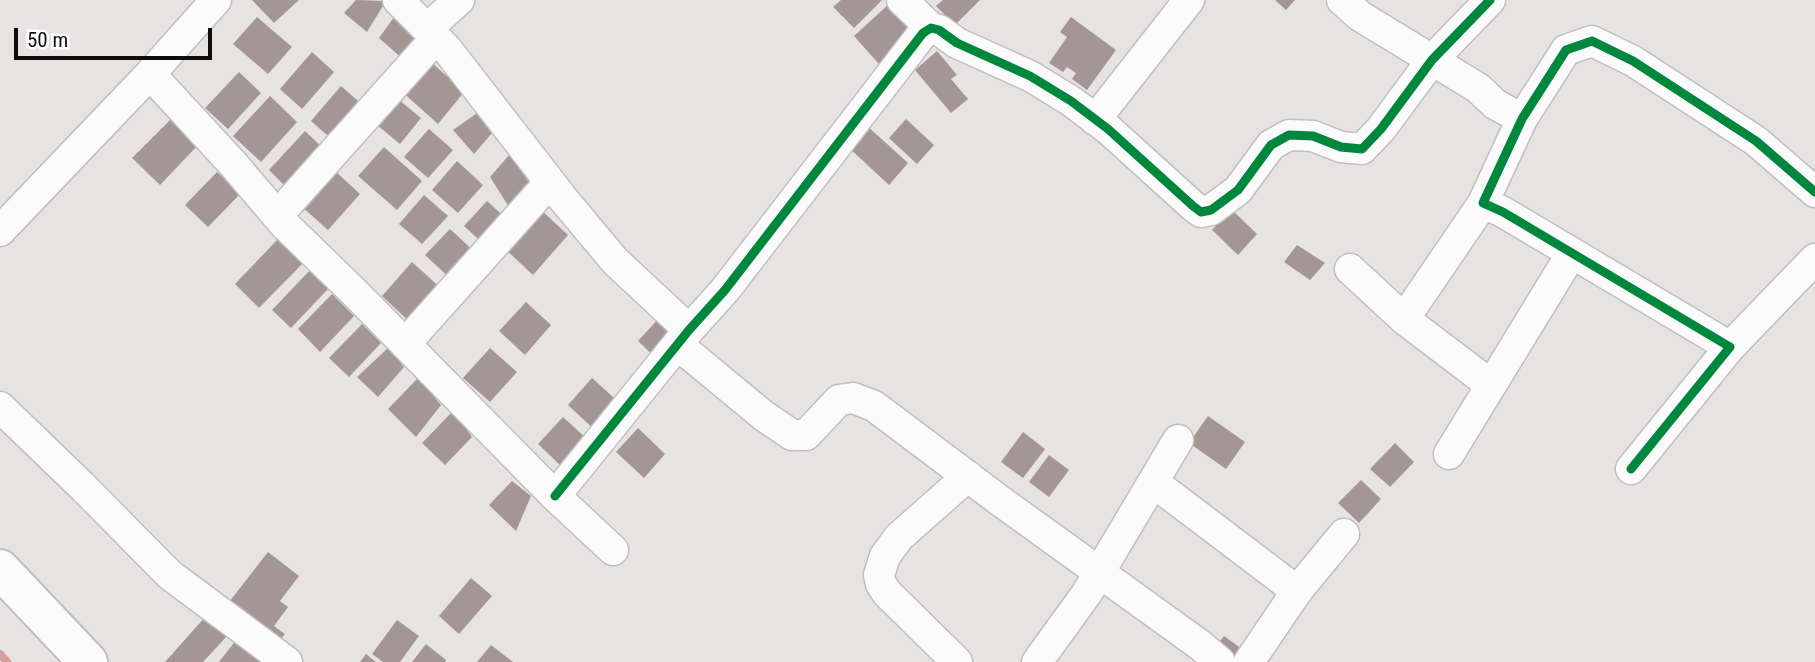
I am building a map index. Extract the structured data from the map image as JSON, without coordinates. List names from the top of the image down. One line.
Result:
{"scale_bar":"50 m"}
